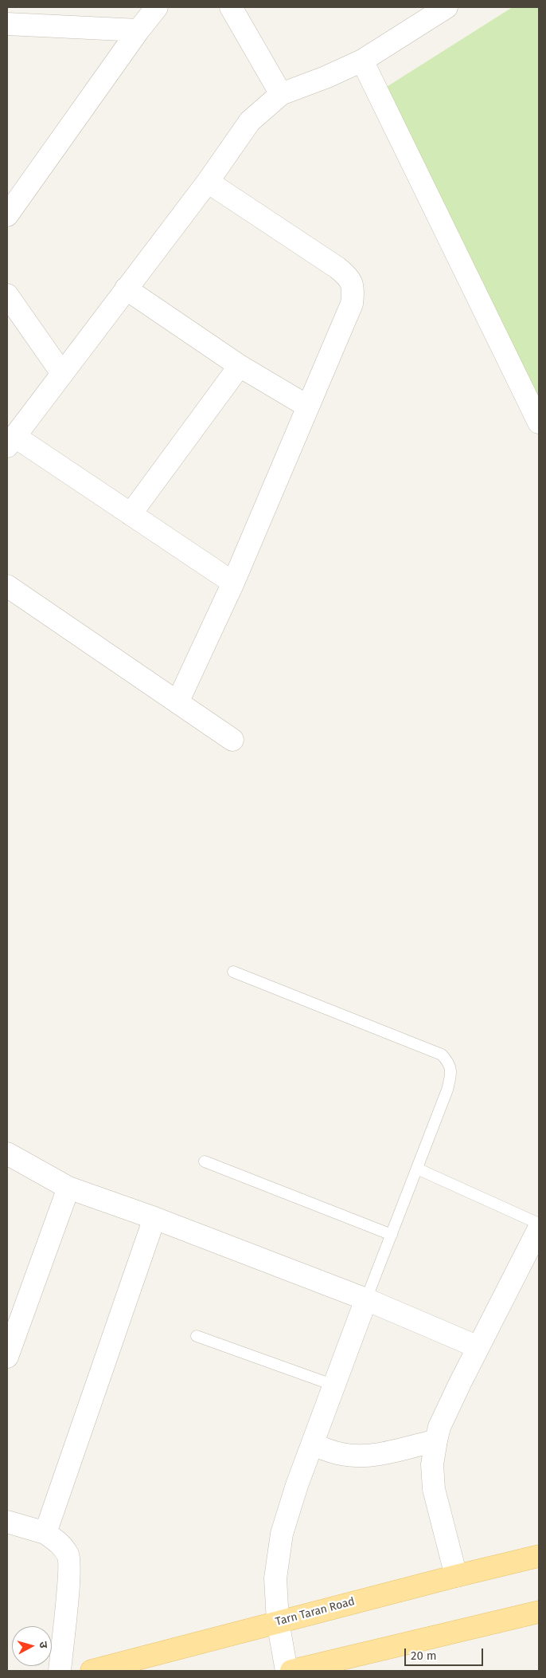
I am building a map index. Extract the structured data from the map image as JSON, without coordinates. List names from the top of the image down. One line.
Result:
{"streets":{"main road":["Tarn Taran Road"]},"scale_bar":"20 m","north":"right"}
